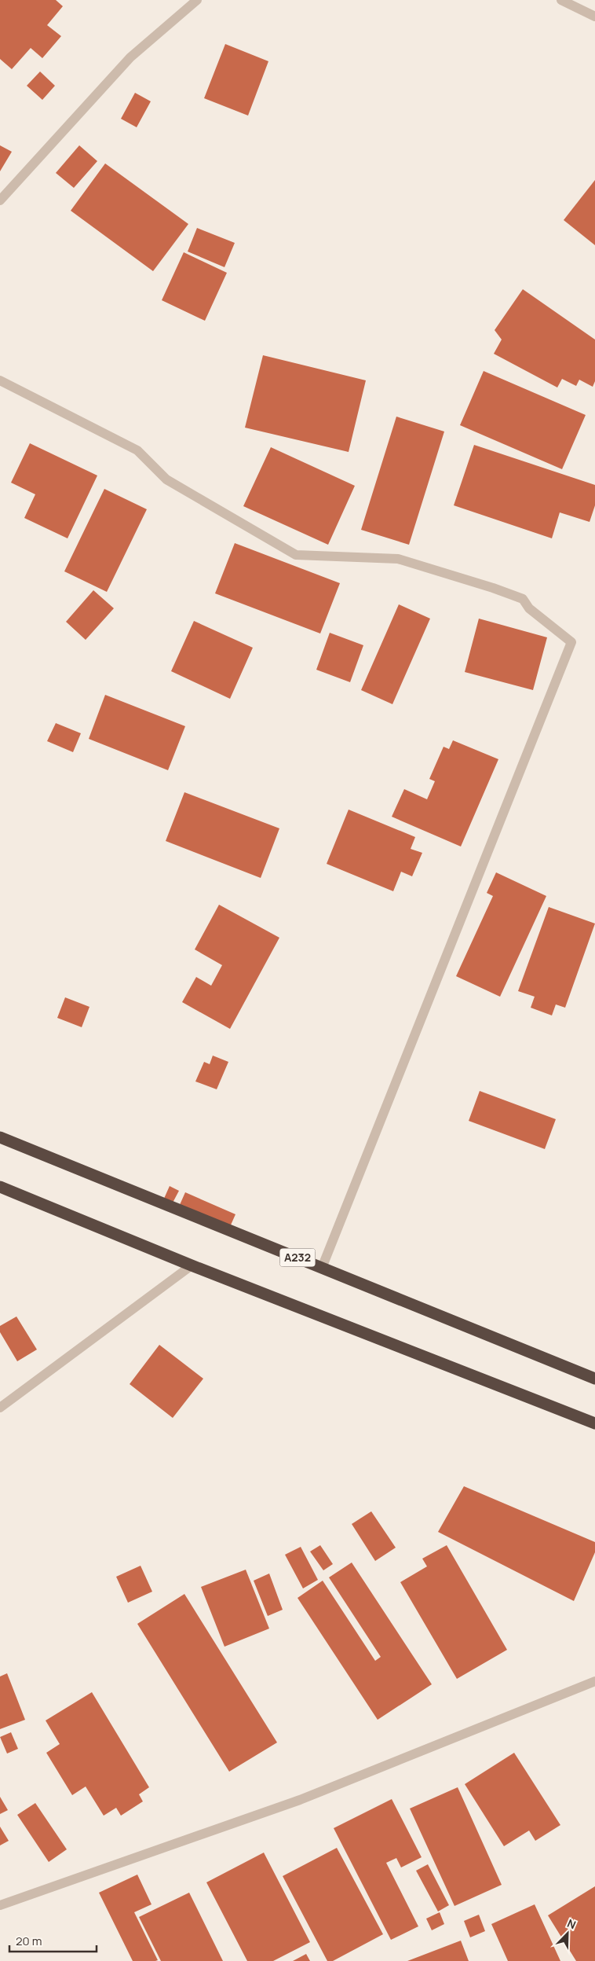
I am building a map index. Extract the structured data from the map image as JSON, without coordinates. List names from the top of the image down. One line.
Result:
{"streets":{"highway":["A232"]},"scale_bar":"20 m","north":"top right"}
